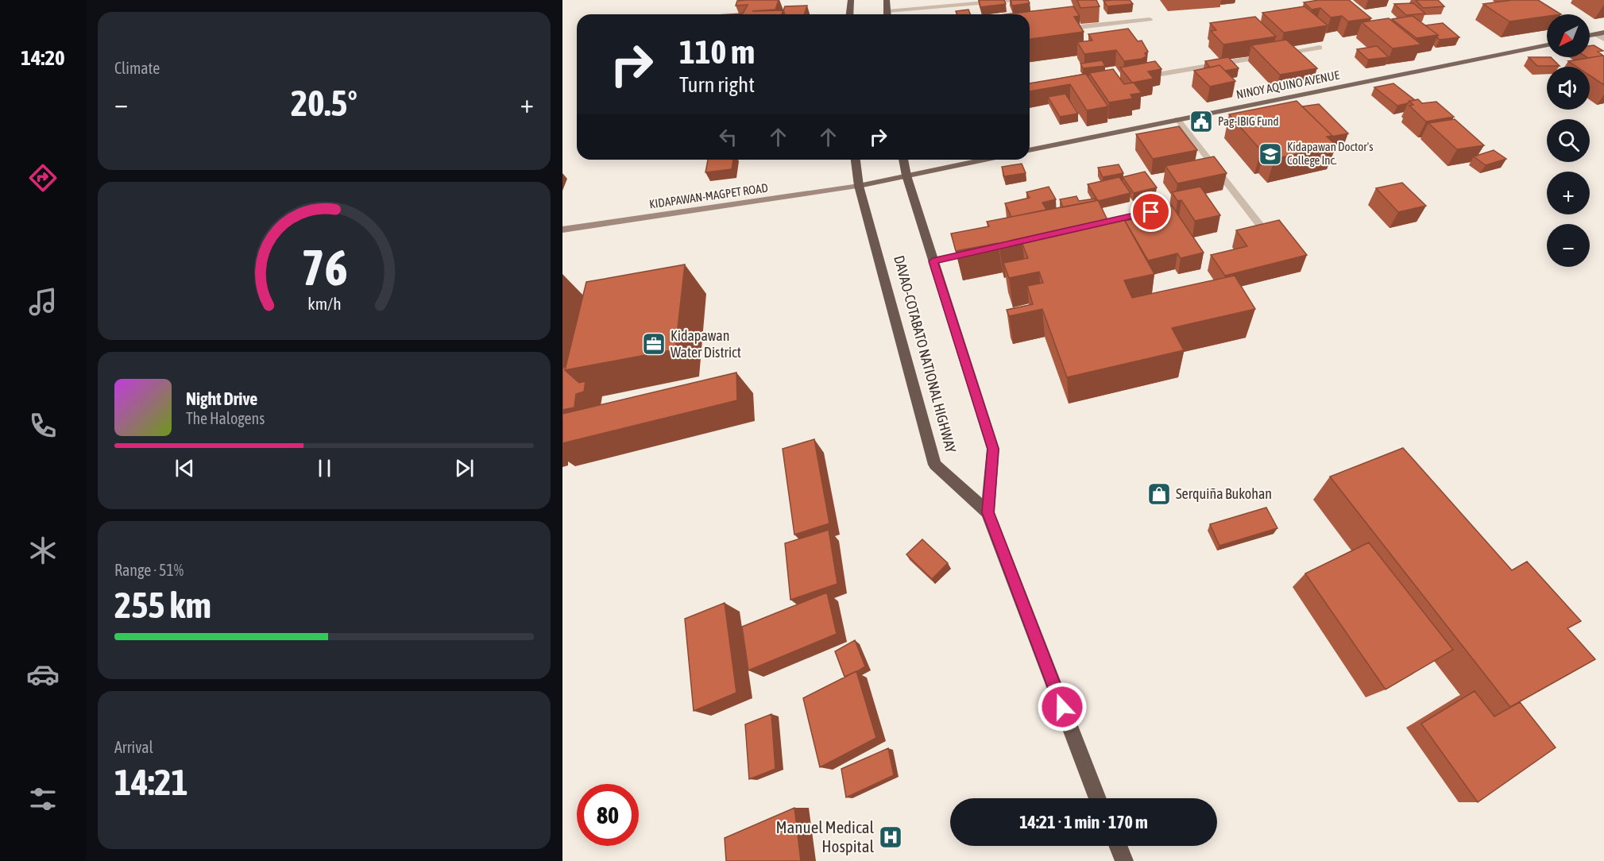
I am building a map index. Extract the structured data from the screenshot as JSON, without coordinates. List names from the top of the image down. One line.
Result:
{"streets":{"highway":["DAVAO-COTABATO NATIONAL HIGHWAY"],"main road":["NINOY AQUINO AVENUE","KIDAPAWAN-MAGPET ROAD"]},"crossings":[["KIDAPAWAN-MAGPET ROAD","DAVAO-COTABATO NATIONAL HIGHWAY"]],"places":{"public building":["Pag-IBIG Fund"],"school or university":["Kidapawan Doctor's College Inc."],"office":["Kidapawan Water District"],"shop":["Serquiña Bukohan"],"hospital":["Manuel Medical Hospital"]},"north":"bottom left","page":{"tabs":"14:20","tile":["Climate",["Range · 51%","255 km"],["Arrival","14:21"]],"map_buttons":["+","−"],"turn":["110 m","Turn right"],"heat":["−","20.5°","+"],"song":["Night Drive","The Halogens"],"limit":"80","trip":"14:21 · 1 min · 170 m","gauge":["76","km/h"]}}
